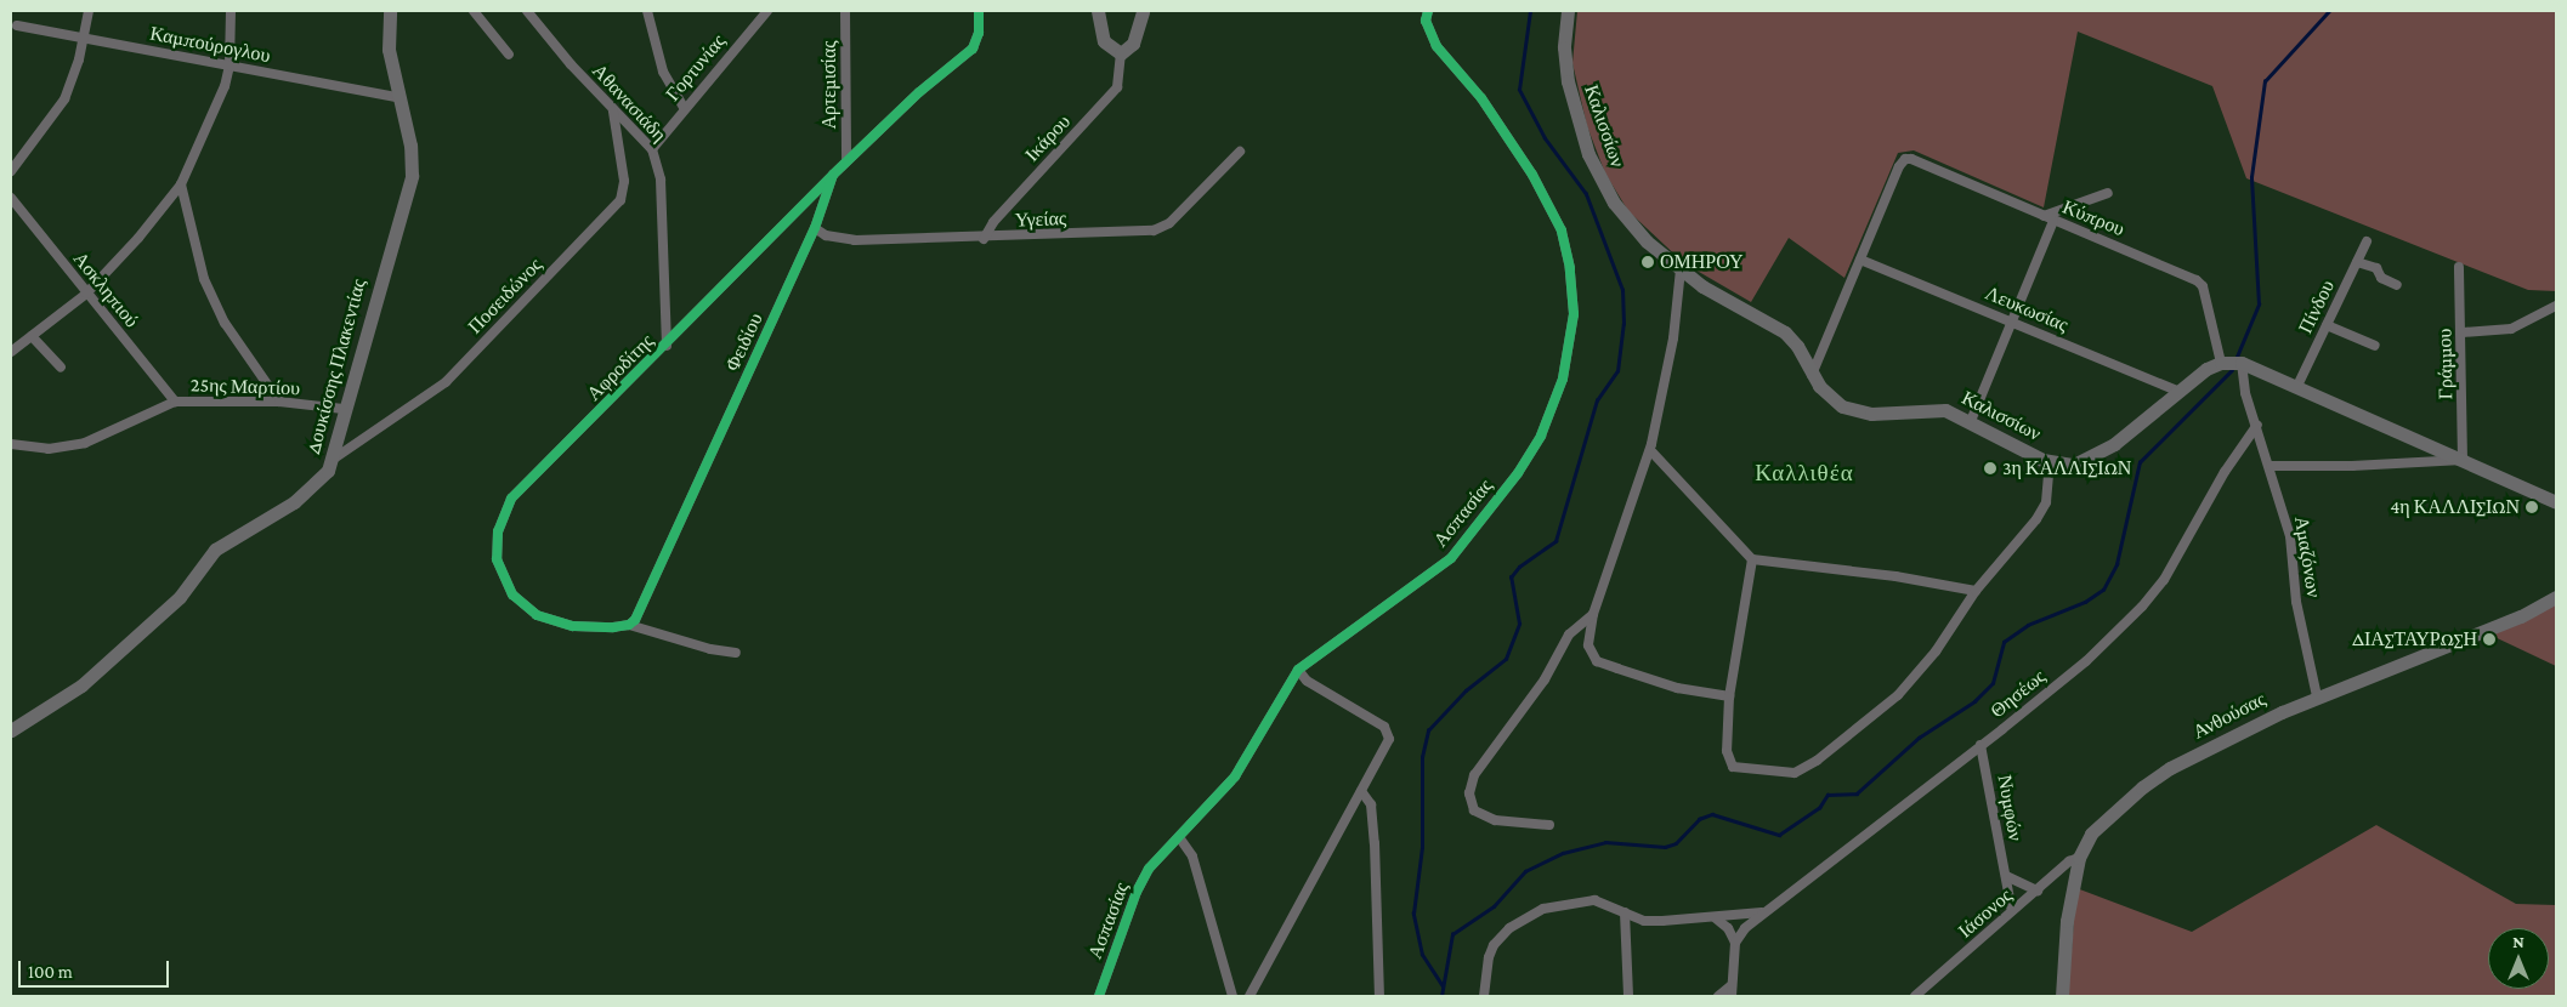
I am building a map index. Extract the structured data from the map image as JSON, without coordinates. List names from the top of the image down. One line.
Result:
{"streets":{"main road":["Καλισσίων","Δουκίσσης Πλακεντίας","Ανθούσας"],"street":["Καμπούρογλου","Γορτυνίας","Αρτεμισίας","Αθανασιάδη","Ικάρου","Κύπρου","Υγείας","Ασκληπιού","Ποσειδώνος","Πίνδου","Λευκωσίας","Φειδίου","Γράμμου","Αφροδίτης","25ης Μαρτίου","Ασπασίας","Αμαζόνων","Θησέως","Νυμφών","Ιάσονος"]},"crossings":[["Καμπούρογλου","Δουκίσσης Πλακεντίας"],["Γορτυνίας","Αθανασιάδη"],["Αρτεμισίας","Φειδίου"],["Αθανασιάδη","Ποσειδώνος"],["Αθανασιάδη","Αφροδίτης"],["Καλισσίων","Κύπρου"],["Καλισσίων","Λευκωσίας"],["Ικάρου","Υγείας"],["Κύπρου","Λευκωσίας"],["Υγείας","Φειδίου"],["Ασκληπιού","25ης Μαρτίου"],["Ποσειδώνος","Δουκίσσης Πλακεντίας"],["Φειδίου","Αφροδίτης"],["Δουκίσσης Πλακεντίας","25ης Μαρτίου"],["Αμαζόνων","Θησέως"],["Αμαζόνων","Ανθούσας"],["Θησέως","Νυμφών"],["Ανθούσας","Ιάσονος"],["Νυμφών","Ιάσονος"]],"districts":["Καλλιθέα"],"places":["ΟΜΗΡΟΥ","3η ΚΑΛΛΙΣΙΩΝ","4η ΚΑΛΛΙΣΙΩΝ","ΔΙΑΣΤΑΥΡΩΣΗ"],"scale_bar":"100 m","north":"top"}
